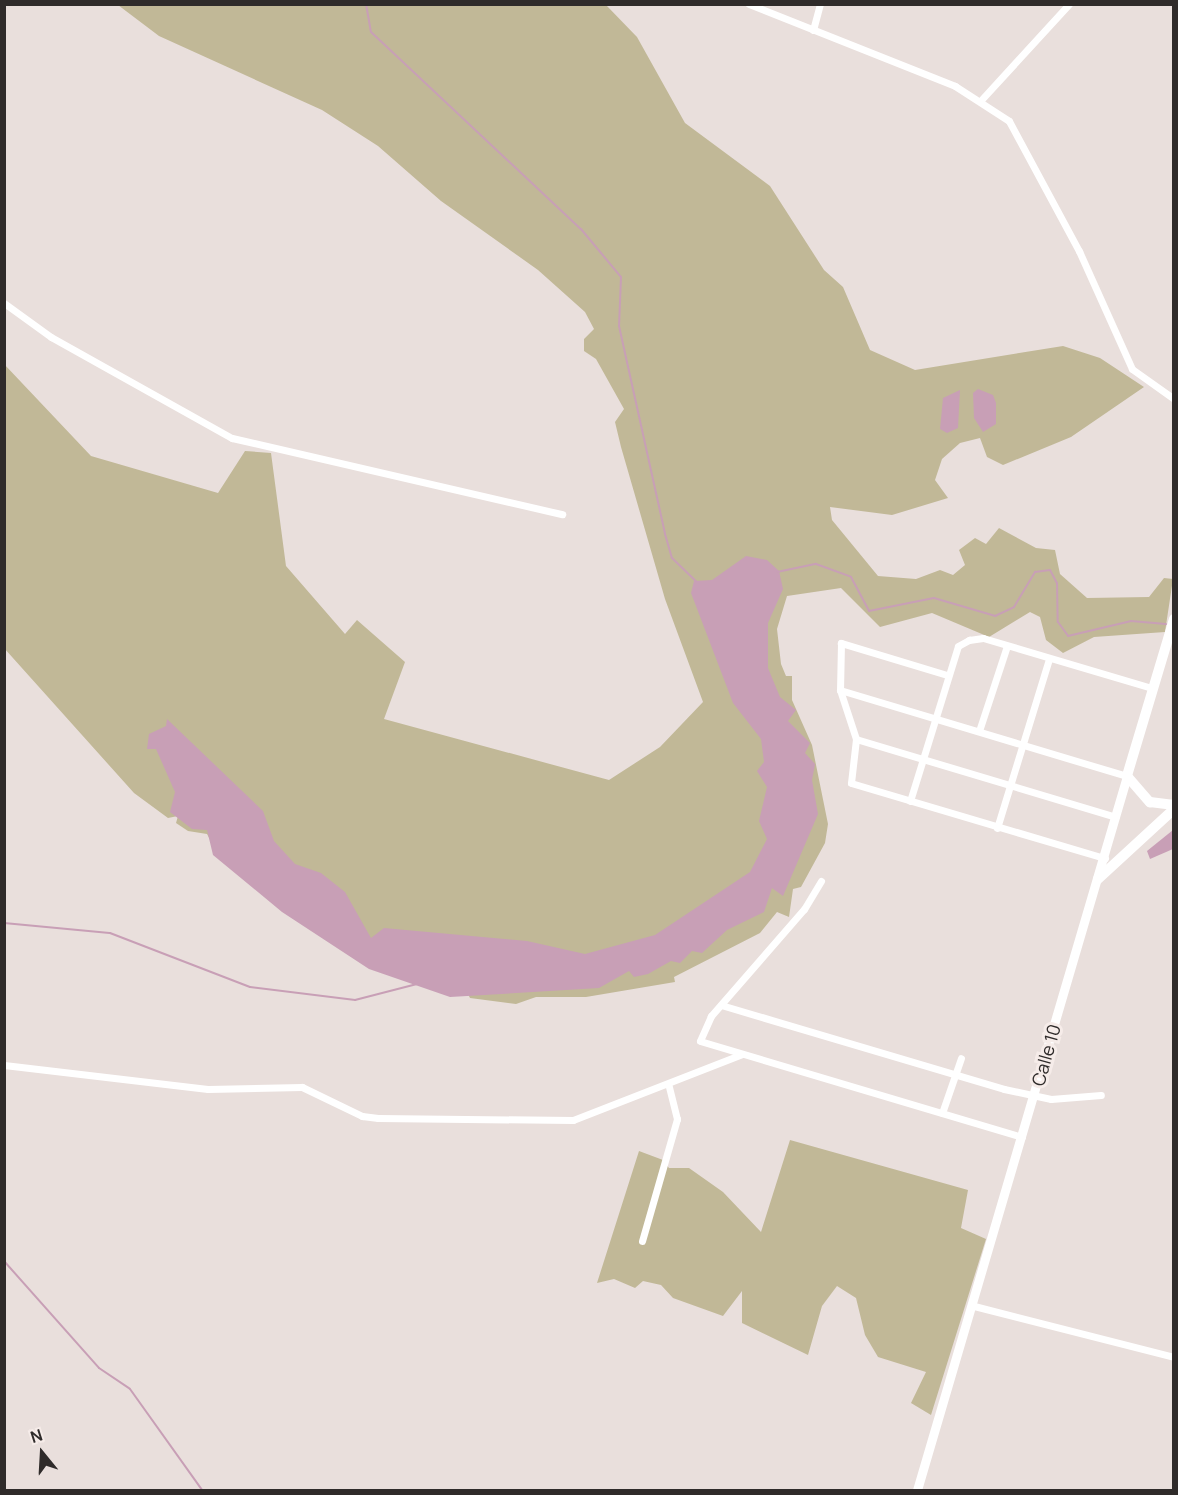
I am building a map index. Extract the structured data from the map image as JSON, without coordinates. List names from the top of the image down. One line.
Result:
{"streets":{"main road":["Calle 10"]},"north":"top"}
